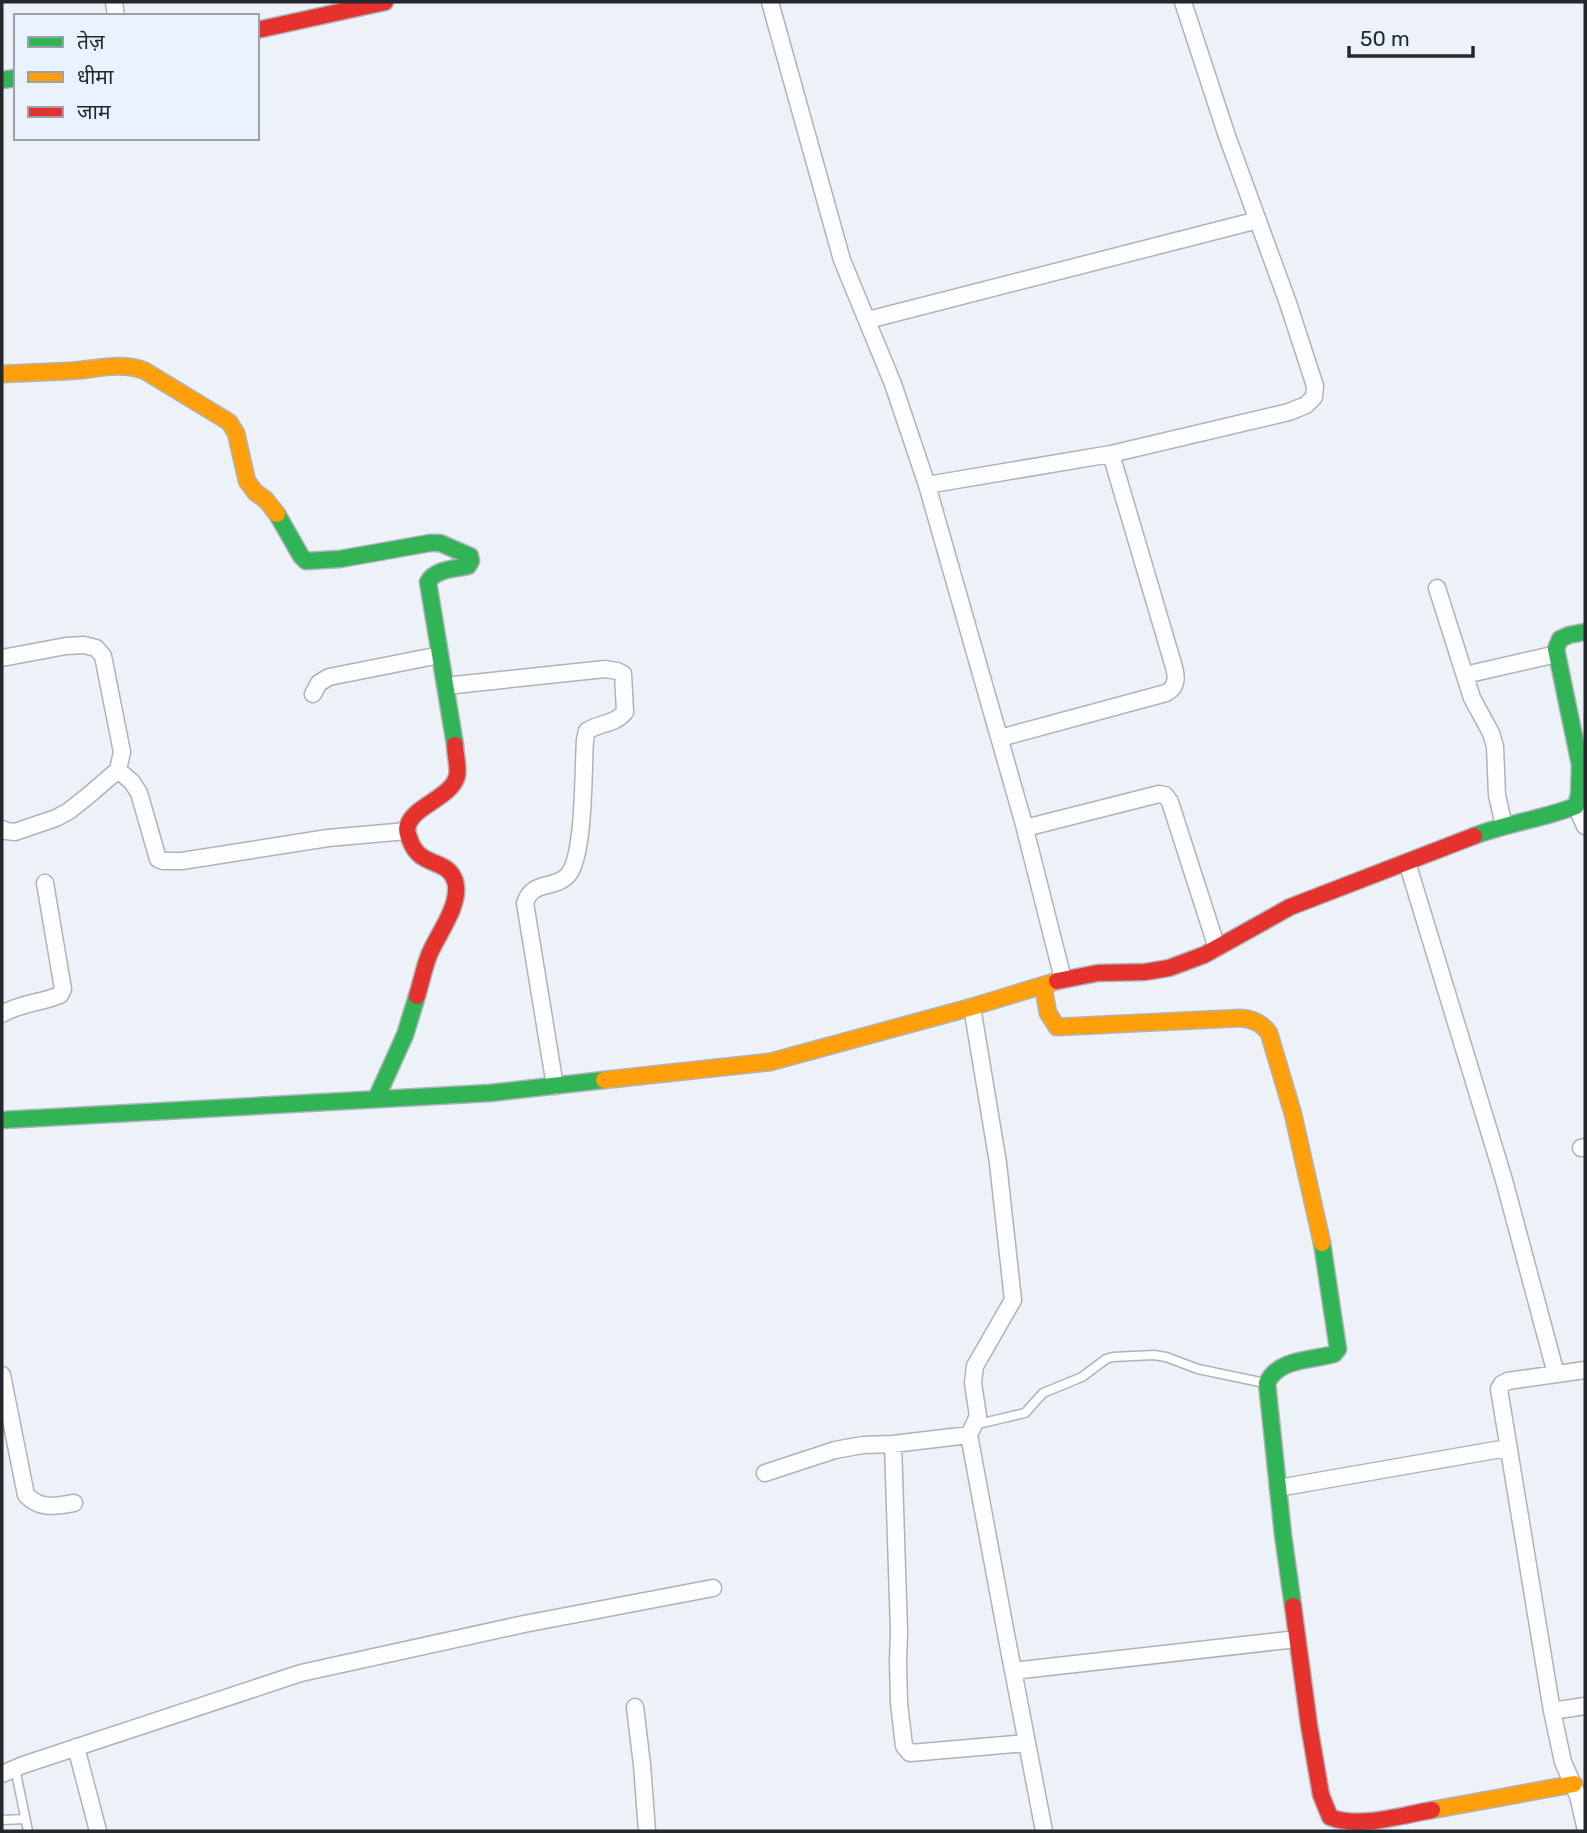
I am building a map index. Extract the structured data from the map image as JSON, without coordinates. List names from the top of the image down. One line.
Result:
{"legend":["तेज़","धीमा","जाम"],"scale_bar":"50 m"}
